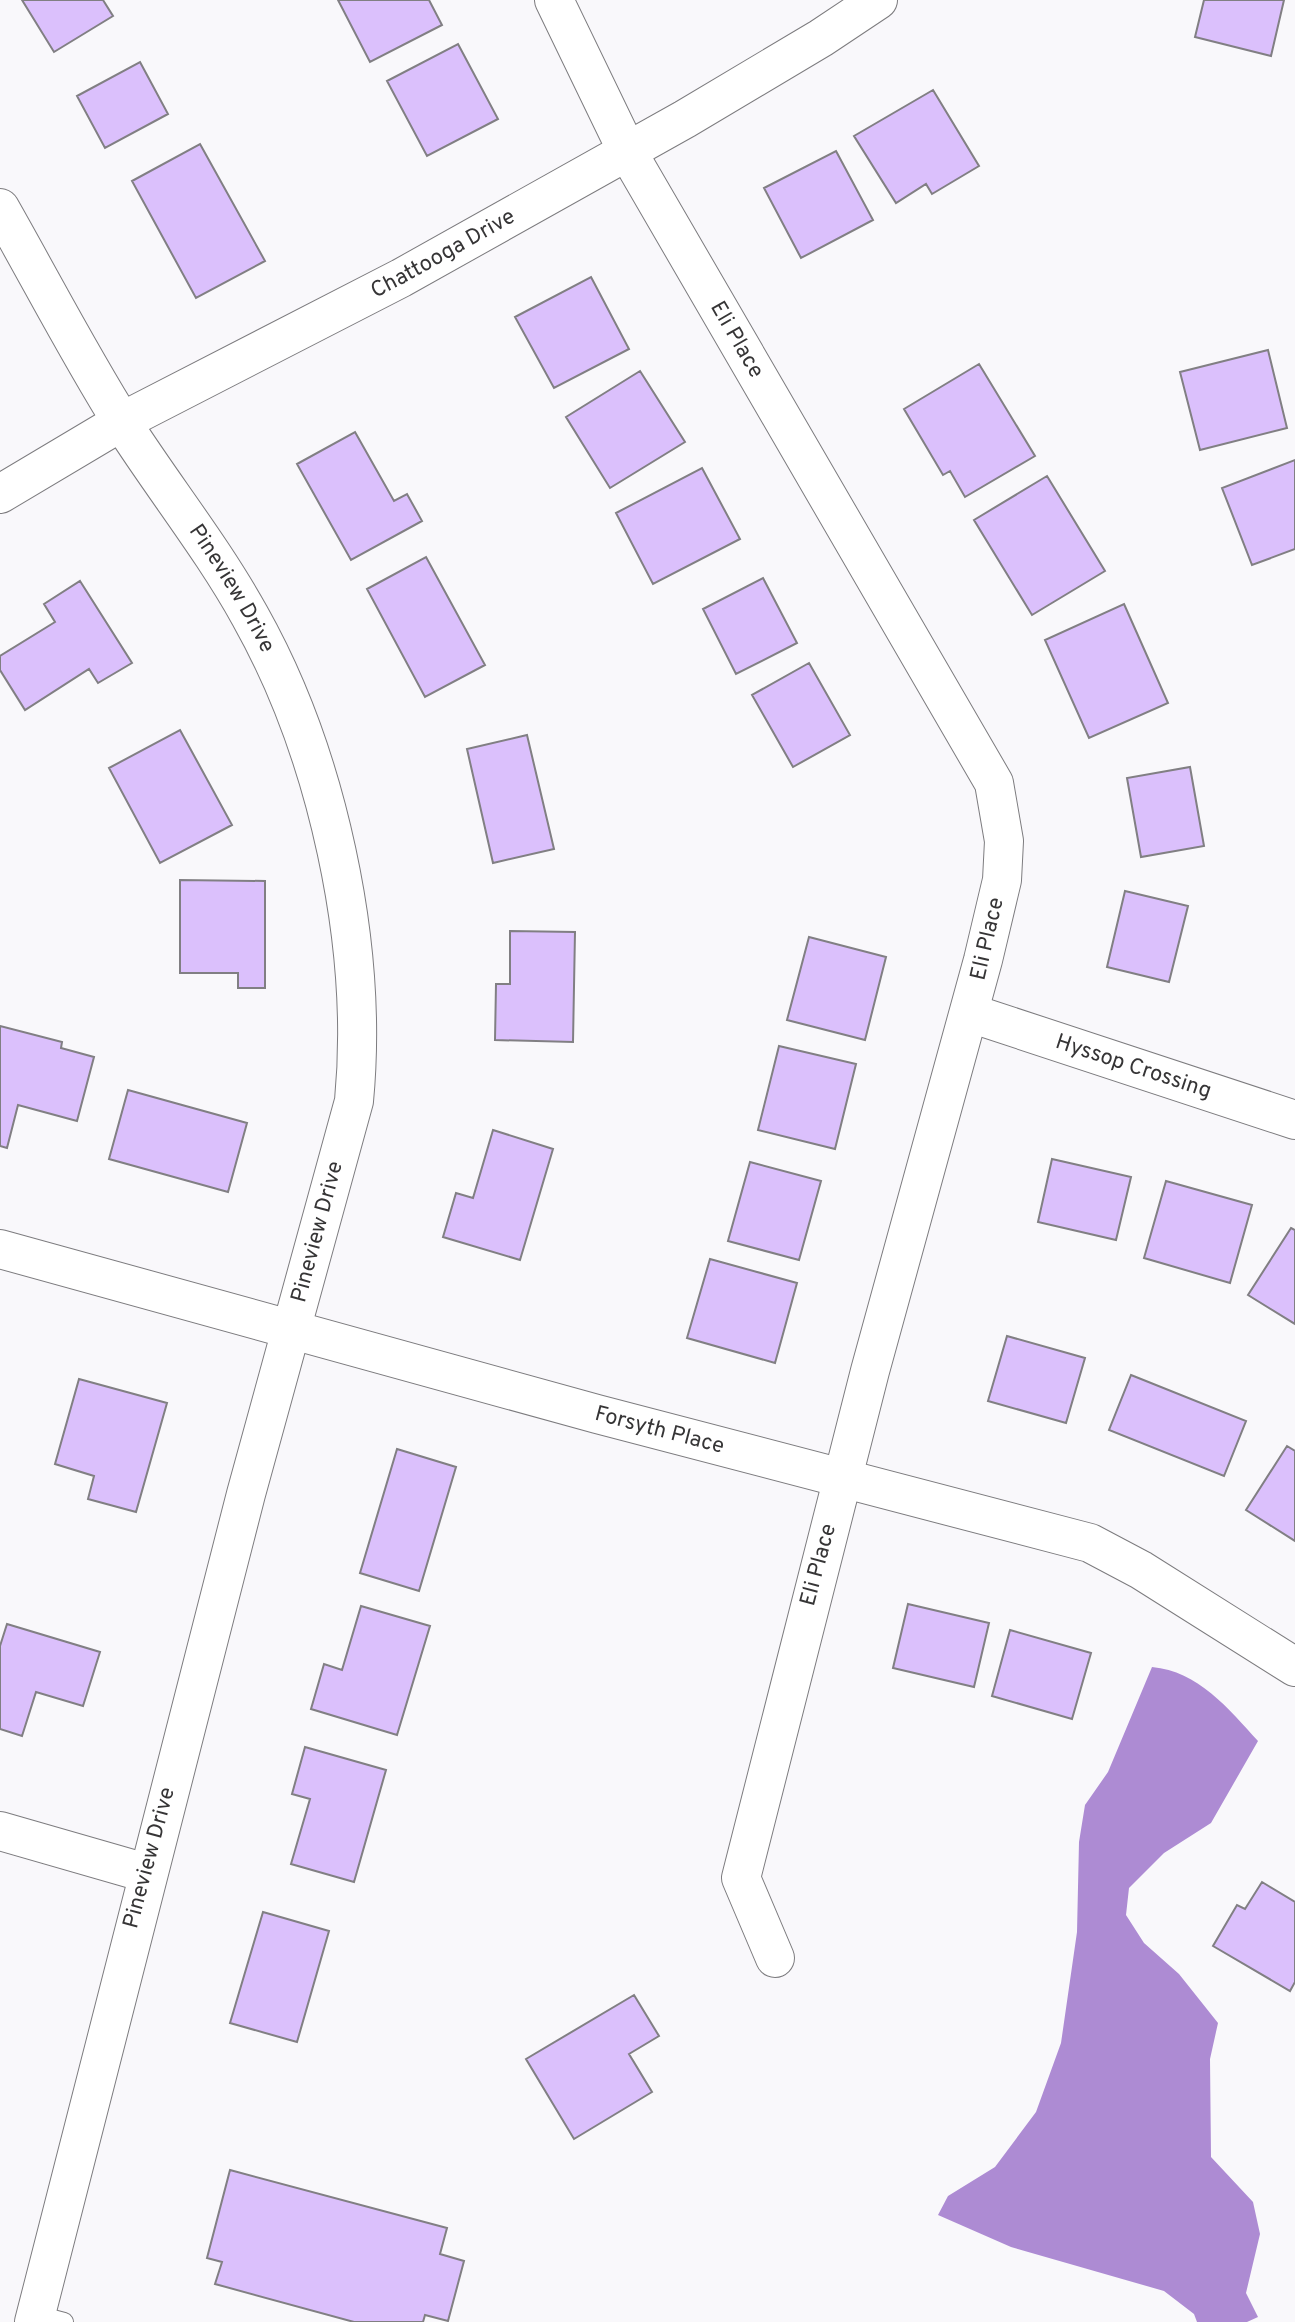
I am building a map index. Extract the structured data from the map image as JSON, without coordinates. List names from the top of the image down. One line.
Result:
{"streets":{"street":["Chattooga Drive","Eli Place","Pineview Drive","Hyssop Crossing","Forsyth Place"]},"crossings":[["Chattooga Drive","Eli Place"],["Chattooga Drive","Pineview Drive"],["Eli Place","Hyssop Crossing"],["Eli Place","Forsyth Place"],["Pineview Drive","Forsyth Place"]]}
